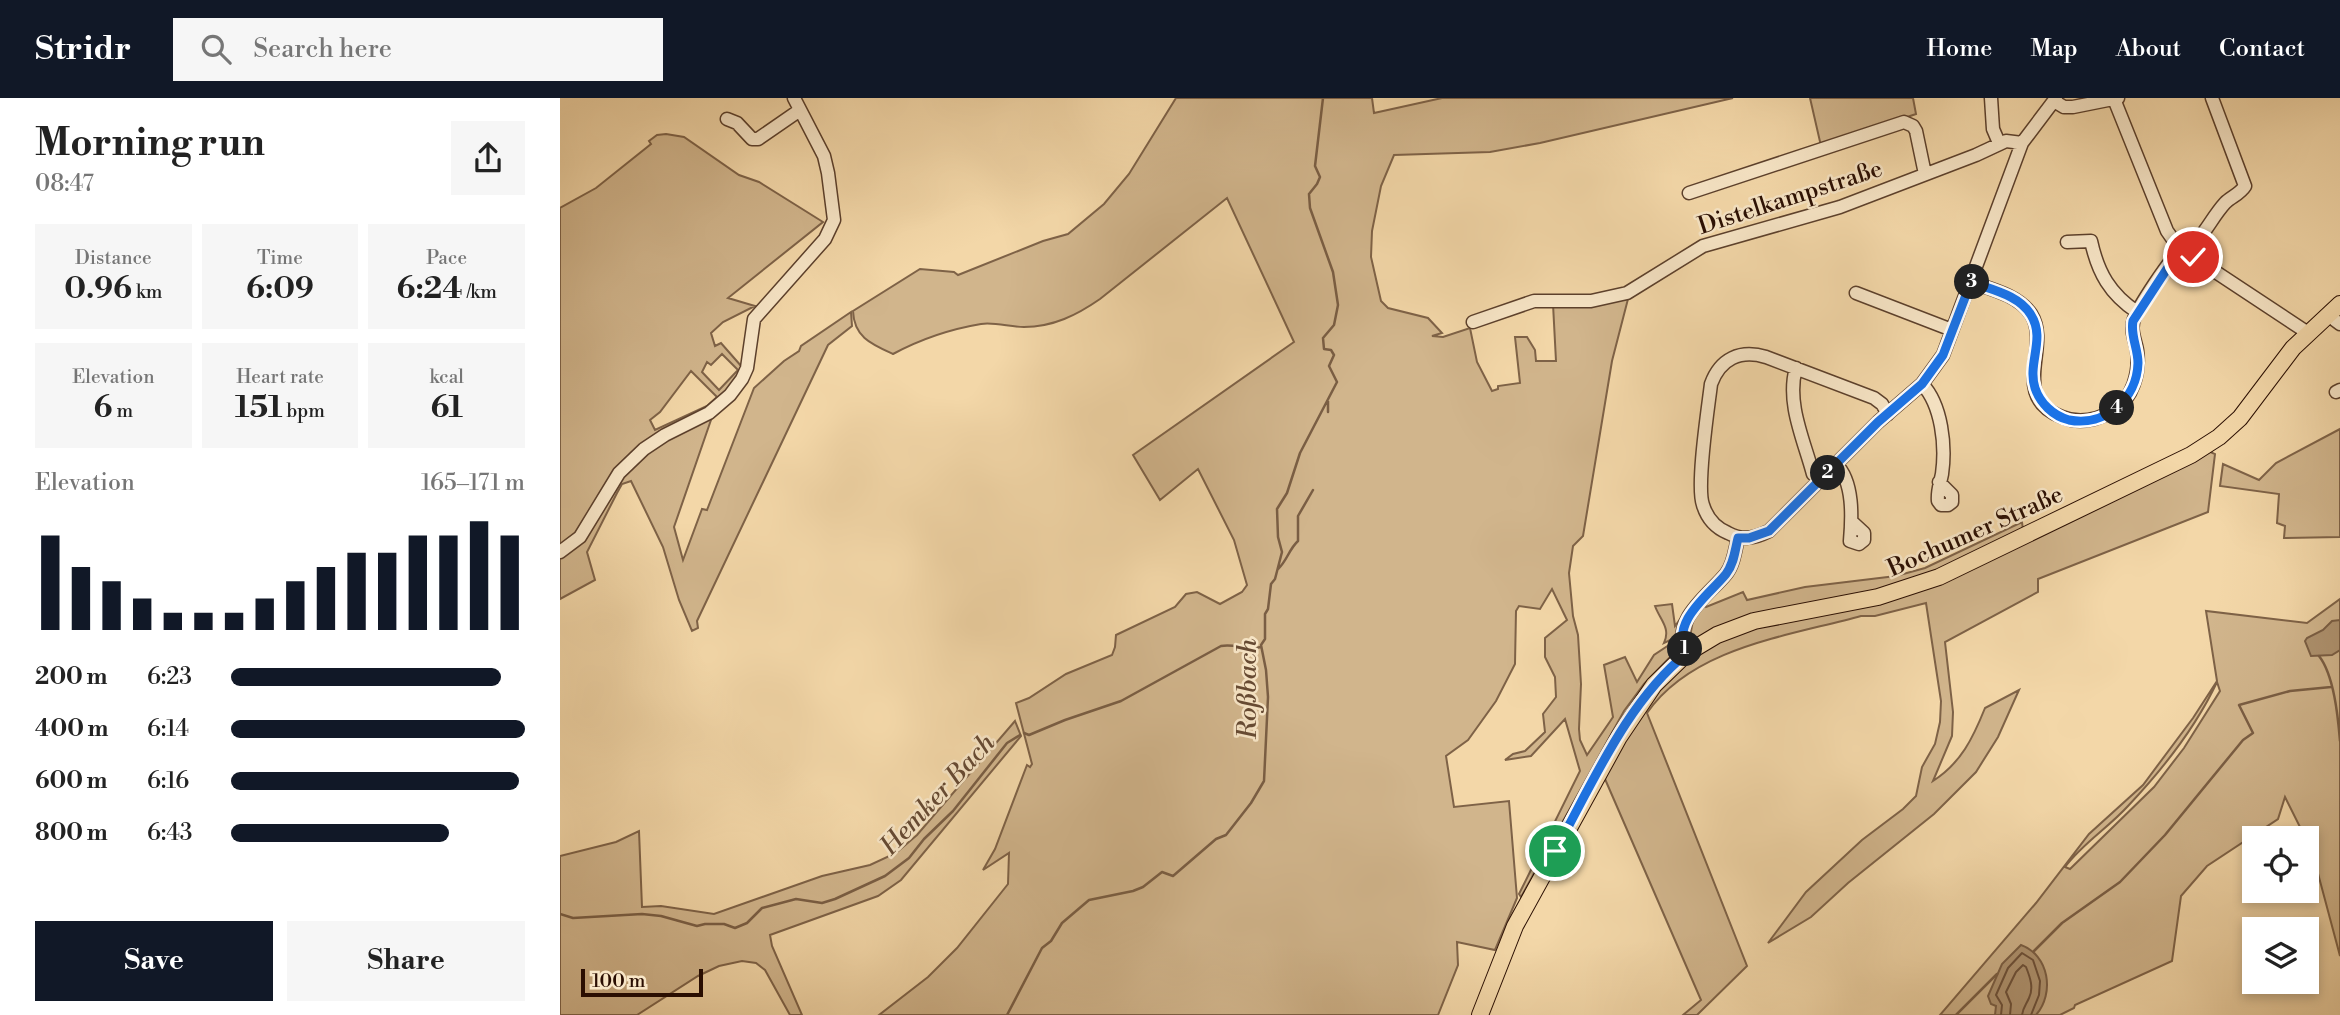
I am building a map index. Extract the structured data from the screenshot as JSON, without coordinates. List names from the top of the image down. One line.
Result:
{"streets":{"main road":["Bochumer Straße"],"street":["Distelkampstraße"]},"water":["Roßbach","Hemker Bach"],"scale_bar":"100 m","page":{"header":"Stridr","search":"Search here","nav":["Home","Map","About","Contact"],"heading":["Morning run","08:47"],"stats":[["Distance","0.96 km"],["Time","6:09"],["Pace","6:24 /km"],["Elevation","6 m"],["Heart rate","151 bpm"],["kcal","61"]],"pins":["3","4","2","1"],"chart":["Elevation","165–171 m"],"list":[{"name":"200 m","note":"6:23"},{"name":"400 m","note":"6:14"},{"name":"600 m","note":"6:16"},{"name":"800 m","note":"6:43"}],"buttons":["Save","Share"],"scale":"100 m"}}
